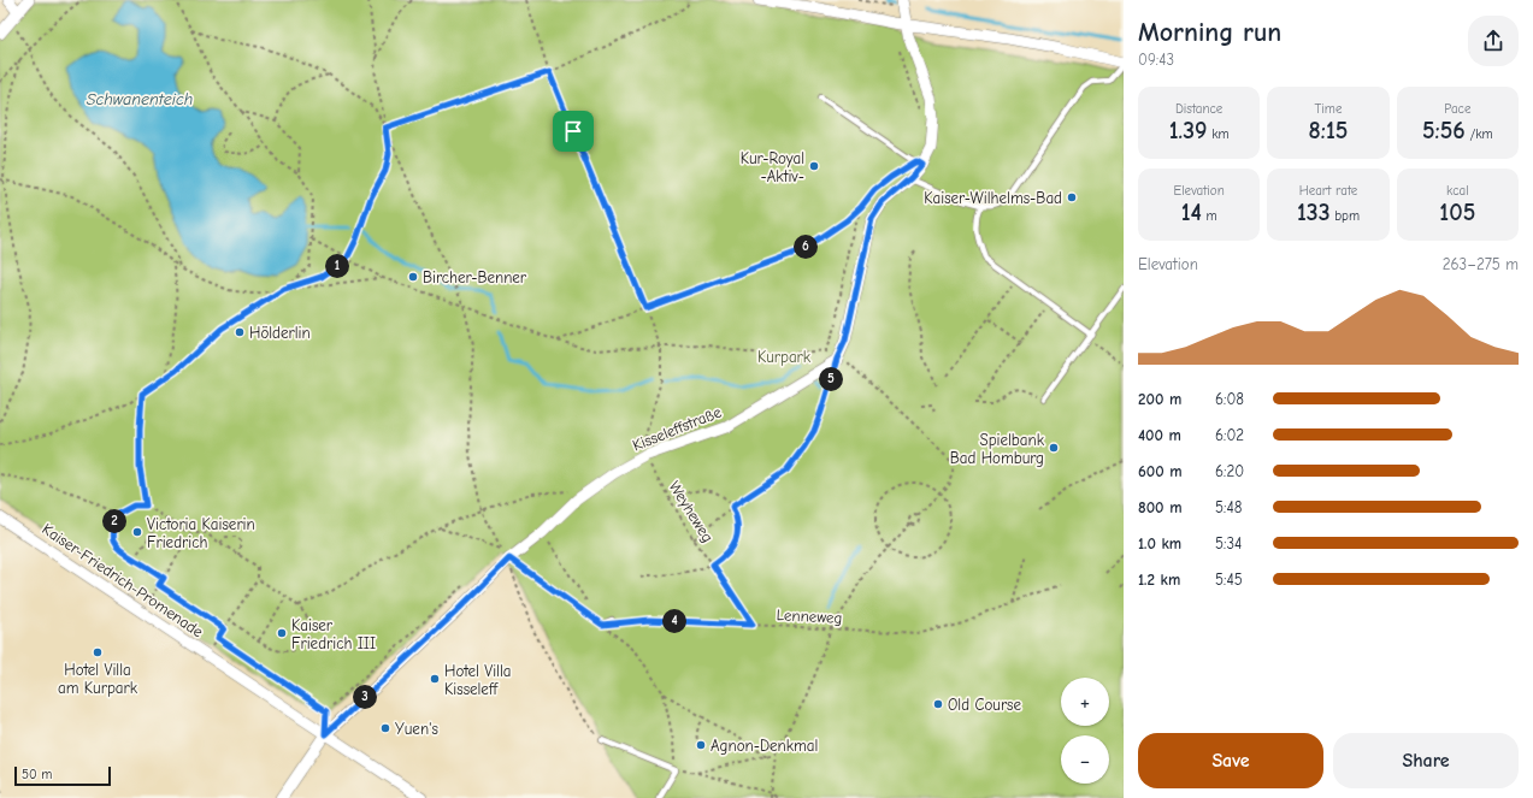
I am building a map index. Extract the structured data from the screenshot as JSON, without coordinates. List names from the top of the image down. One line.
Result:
{"streets":{"street":["Kisseleffstraße","Kaiser-Friedrich-Promenade"],"path":["Weyheweg","Lenneweg"]},"crossings":[["Kisseleffstraße","Weyheweg"],["Kisseleffstraße","Kaiser-Friedrich-Promenade"],["Weyheweg","Lenneweg"]],"water":["Schwanenteich"],"parks":["Kurpark"],"places":["Kur-Royal -Aktiv-","Kaiser-Wilhelms-Bad","Bircher-Benner","Hölderlin","Spielbank Bad Homburg","Victoria Kaiserin Friedrich","Kaiser Friedrich III","Hotel Villa am Kurpark","Hotel Villa Kisseleff","Old Course","Yuen's","Agnon-Denkmal"],"scale_bar":"50 m","page":{"heading":["Morning run","09:43"],"stats":[["Distance","1.39 km"],["Time","8:15"],["Pace","5:56 /km"],["Elevation","14 m"],["Heart rate","133 bpm"],["kcal","105"]],"pins":["6","1","5","2","4","3"],"chart":["Elevation","263–275 m"],"list":[{"name":"200 m","note":"6:08"},{"name":"400 m","note":"6:02"},{"name":"600 m","note":"6:20"},{"name":"800 m","note":"5:48"},{"name":"1.0 km","note":"5:34"},{"name":"1.2 km","note":"5:45"}],"map_buttons":["+","−"],"buttons":["Save","Share"],"scale":"50 m"}}
